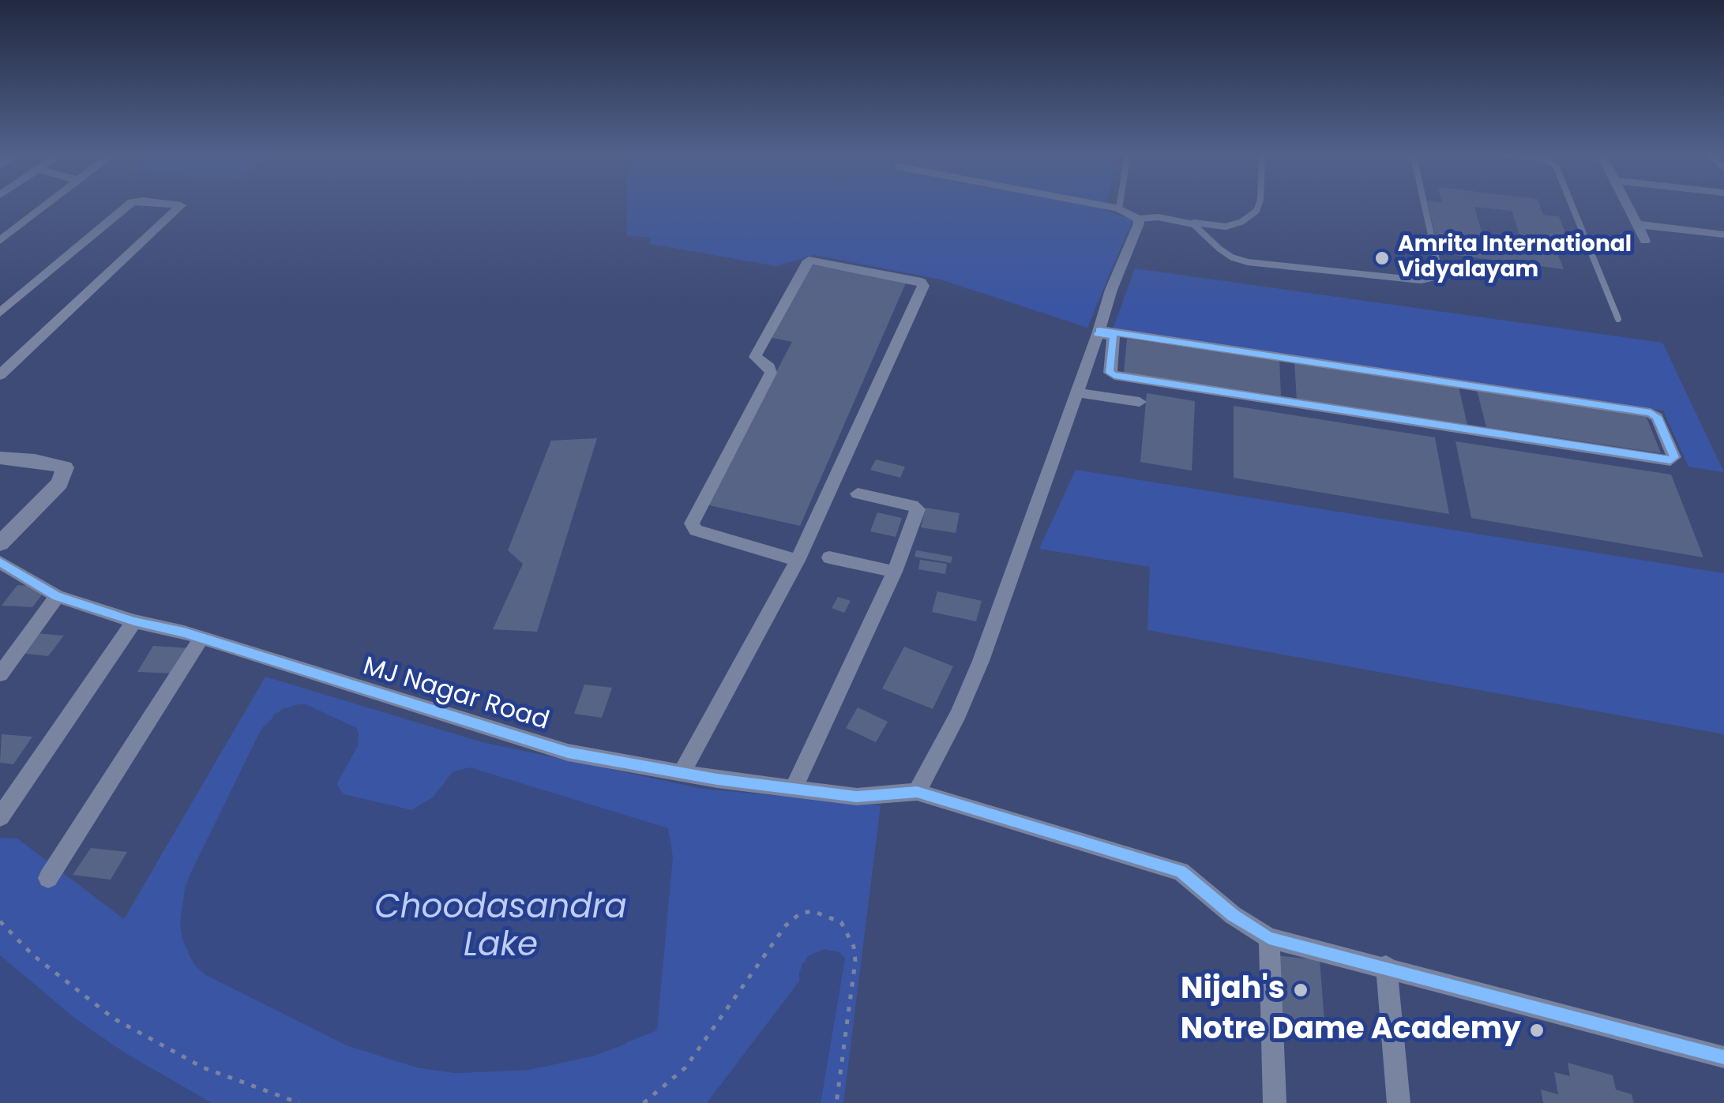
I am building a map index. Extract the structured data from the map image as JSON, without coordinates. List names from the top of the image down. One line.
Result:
{"streets":{"street":["MJ Nagar Road"]},"water":["Choodasandra Lake"],"places":["Amrita International Vidyalayam","Nijah's","Notre Dame Academy"]}
